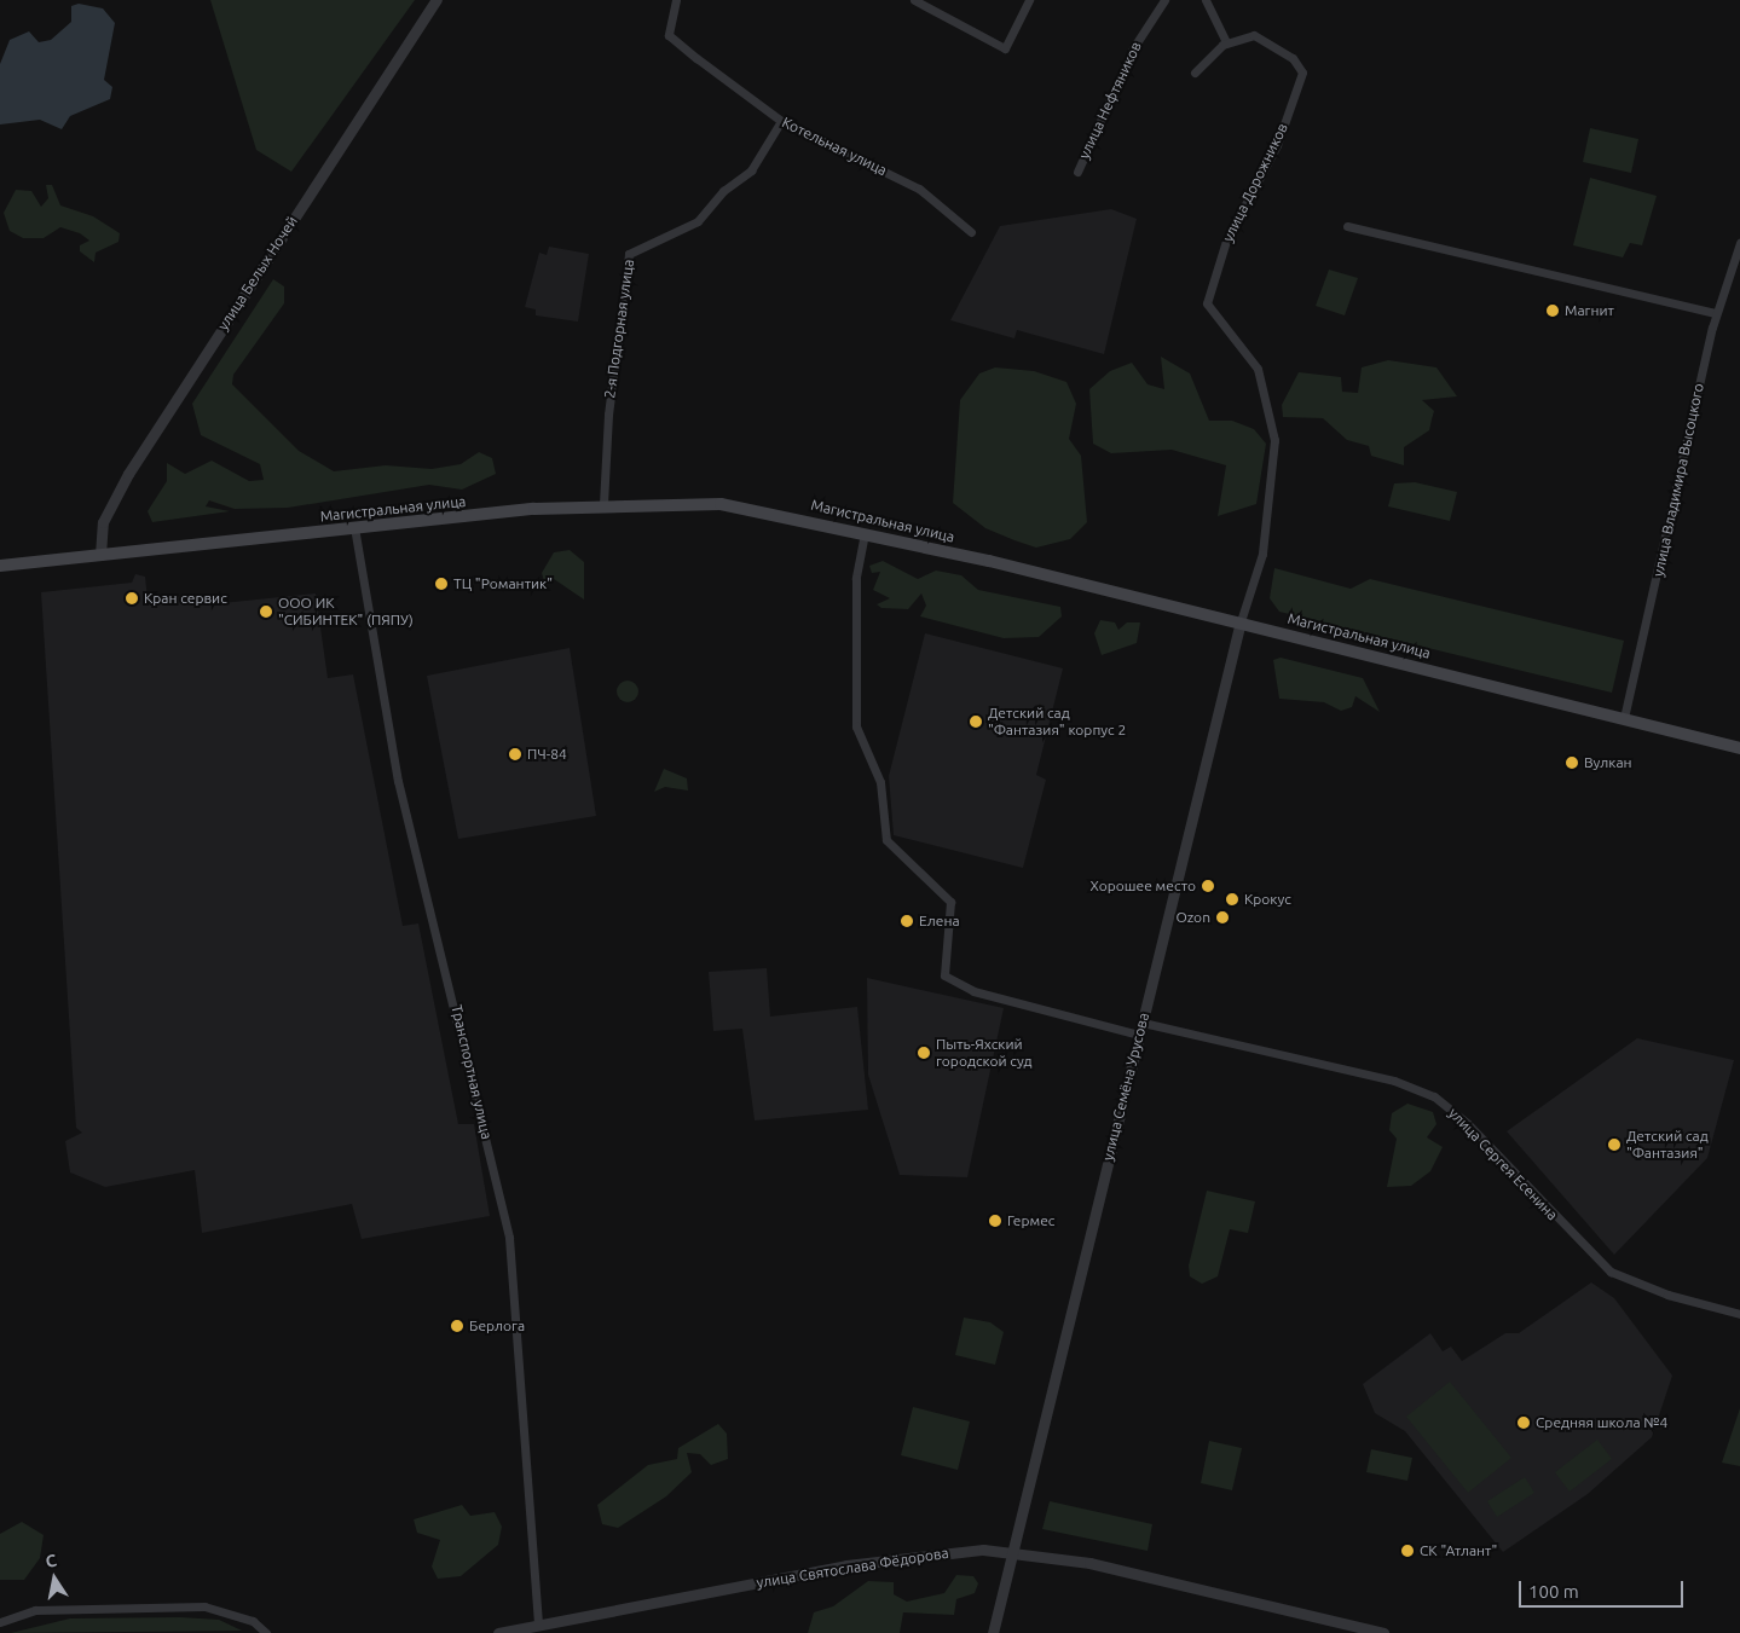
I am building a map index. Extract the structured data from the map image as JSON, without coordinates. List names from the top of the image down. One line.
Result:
{"streets":{"main road":["Магистральная улица"],"street":["улица Нефтяников","Котельная улица","улица Дорожников","улица Белых Ночей","2-я Подгорная улица","улица Владимира Высоцкого","Транспортная улица","улица Семёна Урусова","улица Сергея Есенина","улица Святослава Фёдорова"]},"crossings":[["Котельная улица","2-я Подгорная улица"],["улица Дорожников","Магистральная улица"],["улица Дорожников","улица Семёна Урусова"],["улица Белых Ночей","Магистральная улица"],["2-я Подгорная улица","Магистральная улица"],["улица Владимира Высоцкого","Магистральная улица"],["Магистральная улица","Транспортная улица"],["Магистральная улица","улица Семёна Урусова"],["Транспортная улица","улица Святослава Фёдорова"],["улица Семёна Урусова","улица Сергея Есенина"],["улица Семёна Урусова","улица Святослава Фёдорова"]],"places":["Магнит","ТЦ \"Романтик\"","Кран сервис","ООО ИК \"СИБИНТЕК\" (ПЯПУ)","Детский сад \"Фантазия\" корпус 2","ПЧ-84","Вулкан","Хорошее место","Крокус","Ozon","Елена","Пыть-Яхский городской суд","Детский сад \"Фантазия\"","Гермес","Берлога","Средняя школа №4","СК \"Атлант\""],"scale_bar":"100 m","north":"top"}
